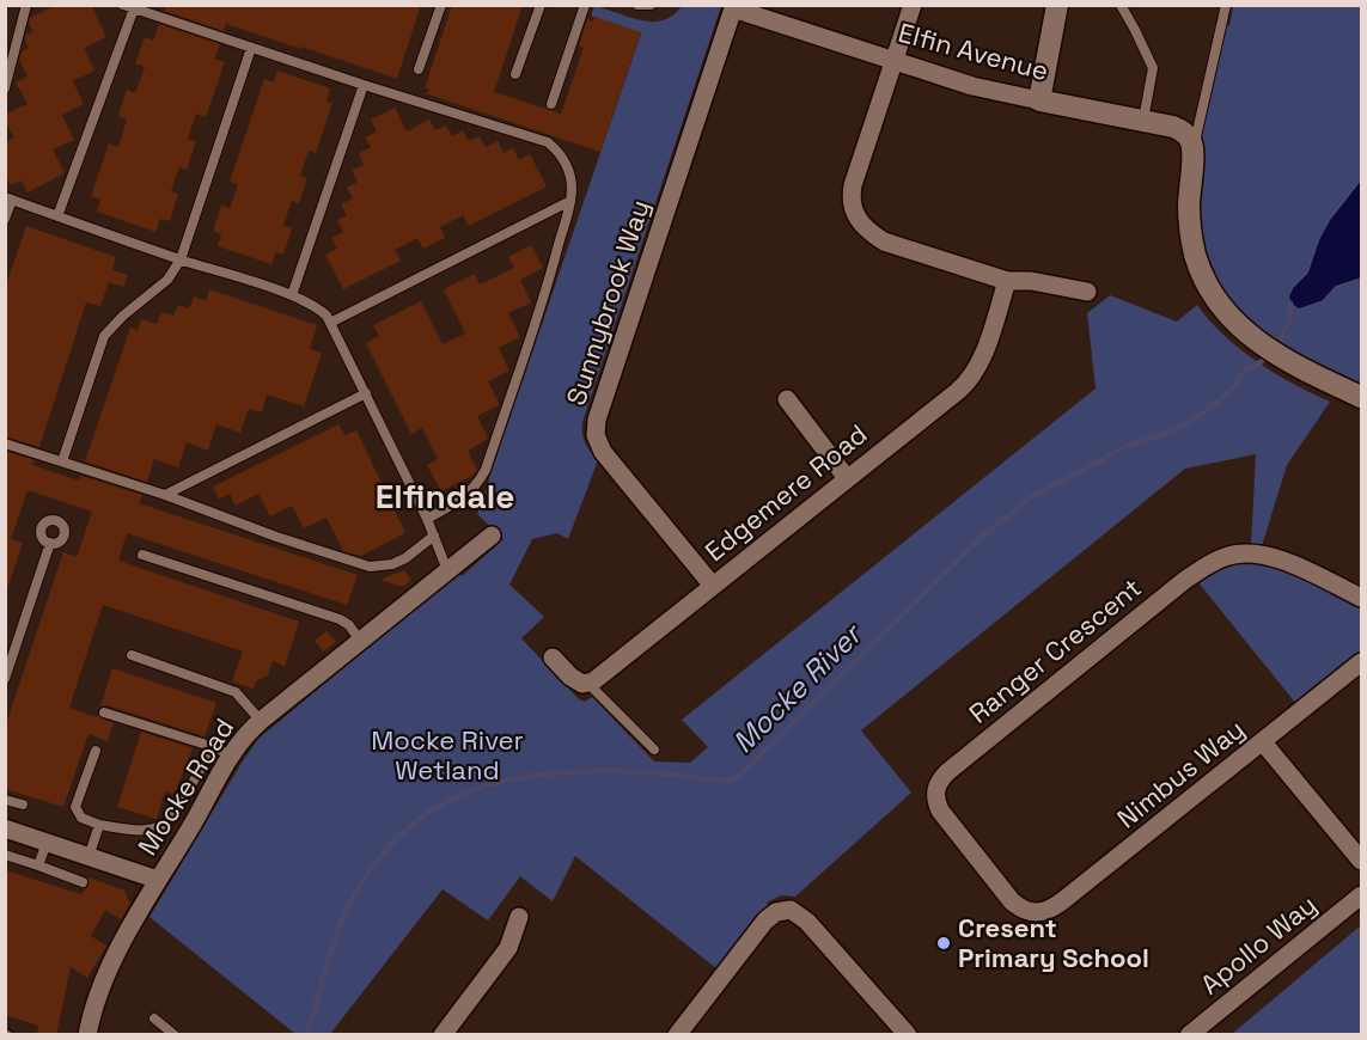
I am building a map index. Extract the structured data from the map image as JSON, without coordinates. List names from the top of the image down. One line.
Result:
{"streets":{"street":["Elfin Avenue","Sunnybrook Way","Edgemere Road","Ranger Crescent","Nimbus Way","Mocke Road","Apollo Way"]},"crossings":[["Elfin Avenue","Sunnybrook Way"],["Sunnybrook Way","Edgemere Road"],["Ranger Crescent","Nimbus Way"]],"districts":["Elfindale"],"water":["Mocke River"],"parks":["Mocke River Wetland"],"places":["Cresent Primary School"]}
